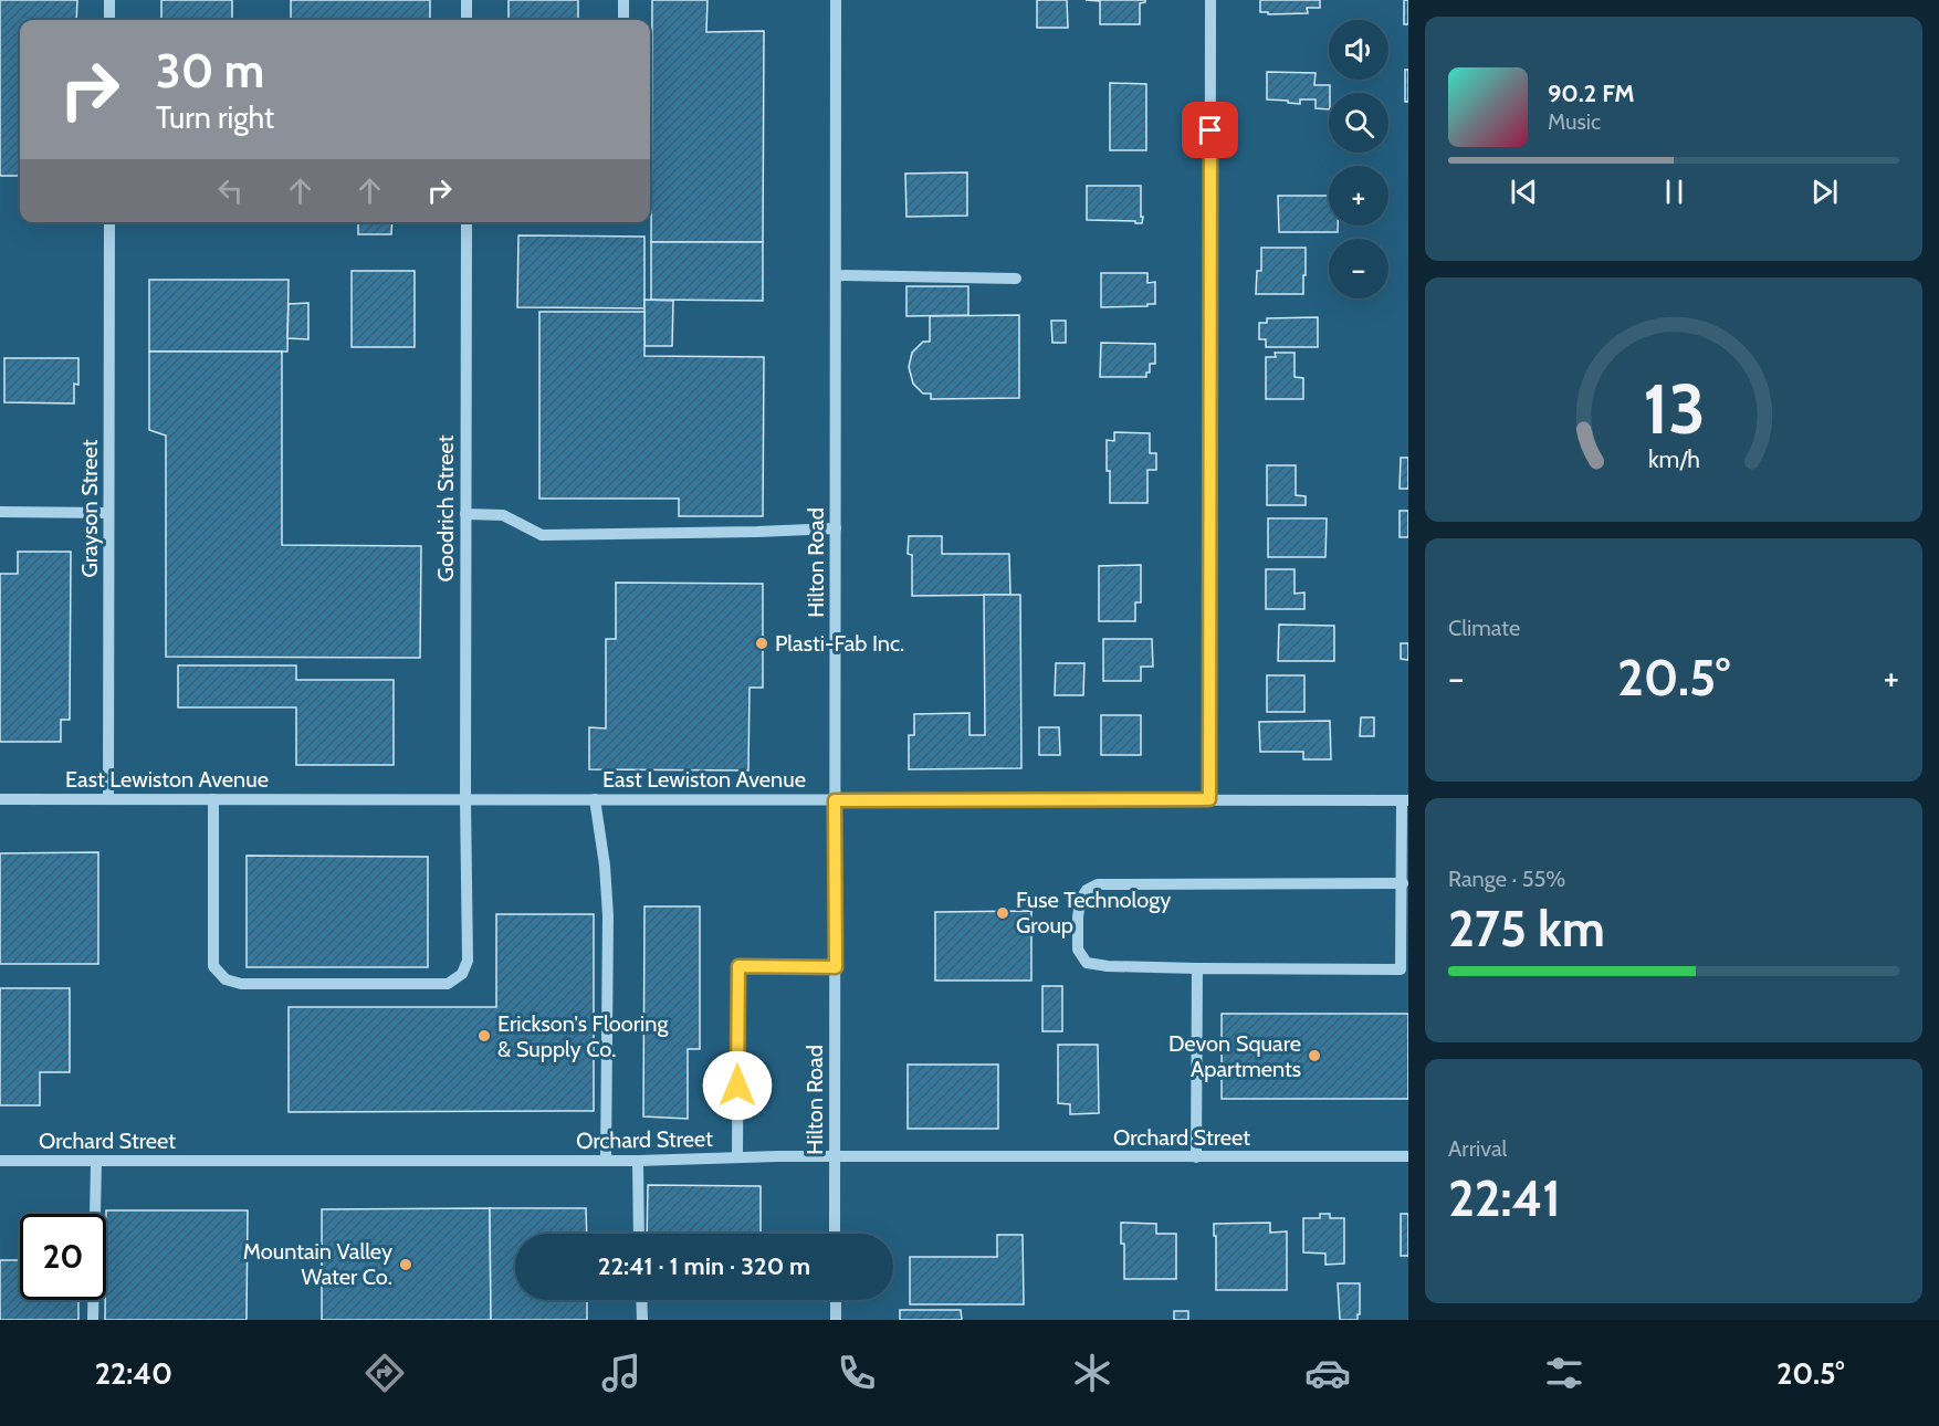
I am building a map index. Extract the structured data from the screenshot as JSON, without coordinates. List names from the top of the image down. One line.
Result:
{"streets":{"street":["Grayson Street","Goodrich Street","Hilton Road","East Lewiston Avenue","Orchard Street"]},"crossings":[["Grayson Street","East Lewiston Avenue"],["Goodrich Street","East Lewiston Avenue"],["Hilton Road","East Lewiston Avenue"],["Hilton Road","Orchard Street"]],"places":["Plasti-Fab Inc.","Fuse Technology Group","Erickson's Flooring & Supply Co.","Devon Square Apartments","Mountain Valley Water Co."],"page":{"map_buttons":["+","−"],"turn":["30 m","Turn right"],"song":["90.2 FM","Music"],"tile":["Climate",["Range · 55%","275 km"],["Arrival","22:41"]],"heat":["−","20.5°","+"],"limit":"20","trip":"22:41 · 1 min · 320 m","tabs":["22:40","20.5°"],"gauge":["13","km/h"]}}
